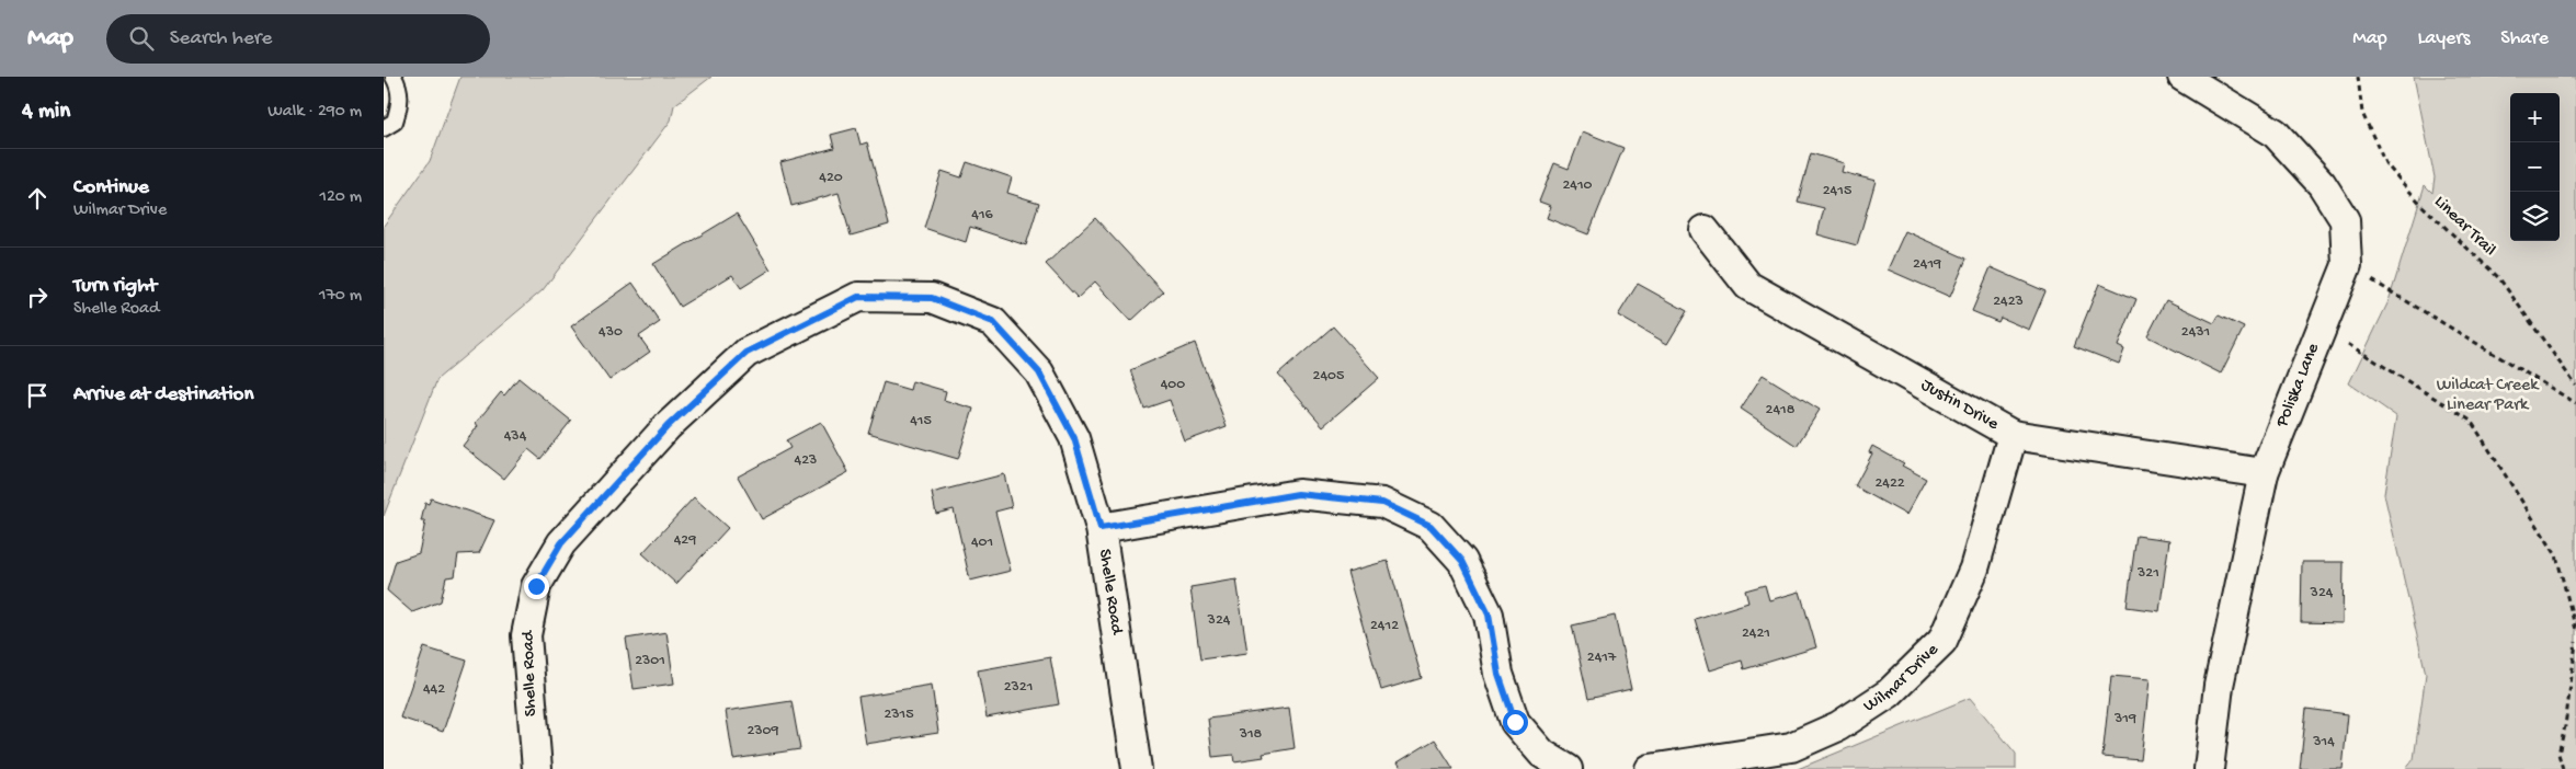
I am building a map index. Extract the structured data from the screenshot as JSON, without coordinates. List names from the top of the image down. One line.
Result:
{"streets":{"street":["Poliska Lane","Justin Drive","Shelle Road","Wilmar Drive"],"path":["Linear Trail"]},"crossings":[["Poliska Lane","Justin Drive"],["Justin Drive","Wilmar Drive"]],"parks":["Wildcat Creek Linear Park"],"house_numbers":["420","2410","2415","416","2419","2423","430","2431","2405","400","2418","415","434","423","2422","429","401","321","324","324","2412","2421","2417","2301","2321","442","2315","319","2309","318","314"],"page":{"header":"Map","search":"Search here","nav":["Map","Layers","Share"],"heading":["4 min","Walk · 290 m"],"map_buttons":["+","−"],"list":[["Continue","Wilmar Drive","120 m"],["Turn right","Shelle Road","170 m"],"Arrive at destination"]}}
